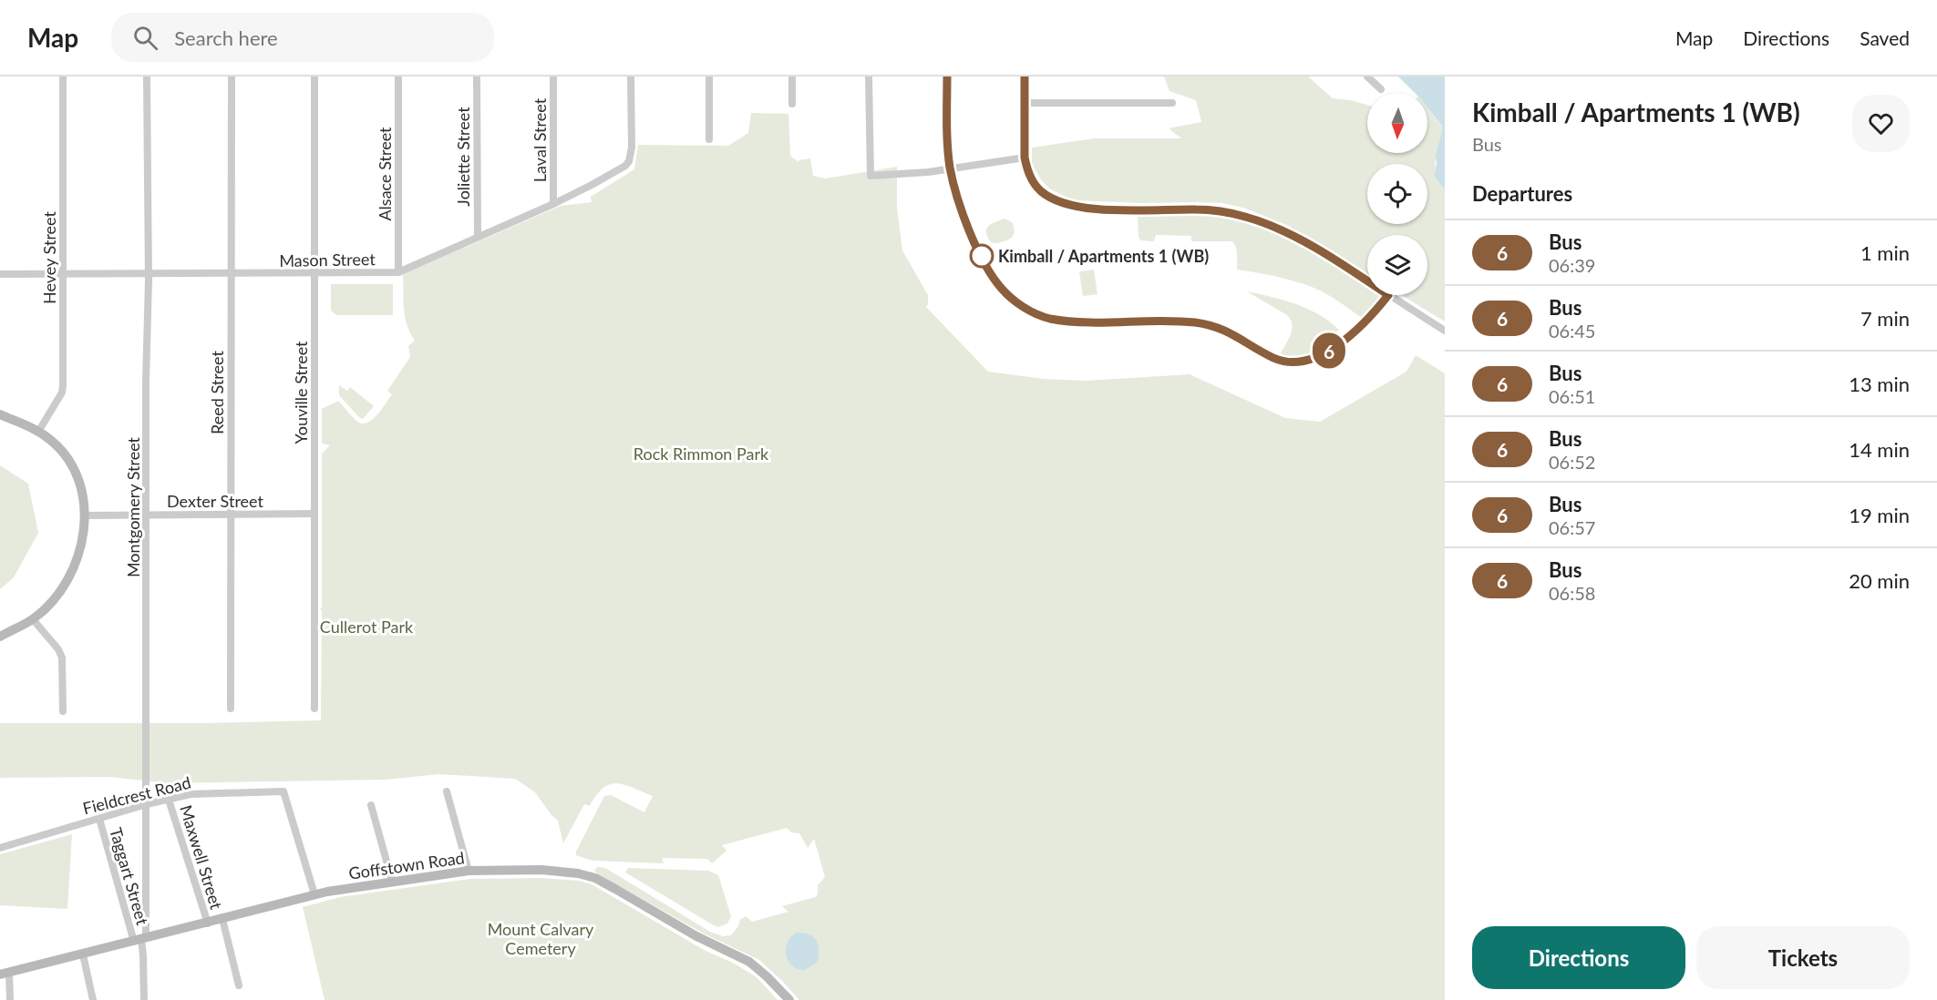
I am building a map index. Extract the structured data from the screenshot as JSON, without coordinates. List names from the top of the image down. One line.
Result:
{"streets":{"main road":["Goffstown Road"],"street":["Laval Street","Joliette Street","Alsace Street","Hevey Street","Mason Street","Reed Street","Youville Street","Dexter Street","Montgomery Street","Fieldcrest Road","Maxwell Street","Taggart Street"]},"crossings":[["Laval Street","Mason Street"],["Joliette Street","Mason Street"],["Alsace Street","Mason Street"],["Hevey Street","Mason Street"],["Mason Street","Reed Street"],["Mason Street","Youville Street"],["Mason Street","Montgomery Street"],["Reed Street","Dexter Street"],["Youville Street","Dexter Street"],["Dexter Street","Montgomery Street"],["Montgomery Street","Fieldcrest Road"],["Montgomery Street","Goffstown Road"],["Montgomery Street","Taggart Street"],["Fieldcrest Road","Maxwell Street"],["Fieldcrest Road","Goffstown Road"],["Fieldcrest Road","Taggart Street"],["Maxwell Street","Goffstown Road"],["Goffstown Road","Taggart Street"]],"parks":["Rock Rimmon Park","Cullerot Park","Mount Calvary Cemetery"],"places":["Kimball / Apartments 1 (WB)"],"lines":["bus line 6"],"north":"bottom","page":{"header":"Map","search":"Search here","nav":["Map","Directions","Saved"],"on_map":"6","heading":[["Kimball / Apartments 1 (WB)","Bus"],"Departures"],"list":[{"mark":"6","name":"Bus","note":"06:39","value":"1 min"},{"mark":"6","name":"Bus","note":"06:45","value":"7 min"},{"mark":"6","name":"Bus","note":"06:51","value":"13 min"},{"mark":"6","name":"Bus","note":"06:52","value":"14 min"},{"mark":"6","name":"Bus","note":"06:57","value":"19 min"},{"mark":"6","name":"Bus","note":"06:58","value":"20 min"}],"buttons":["Directions","Tickets"]}}
